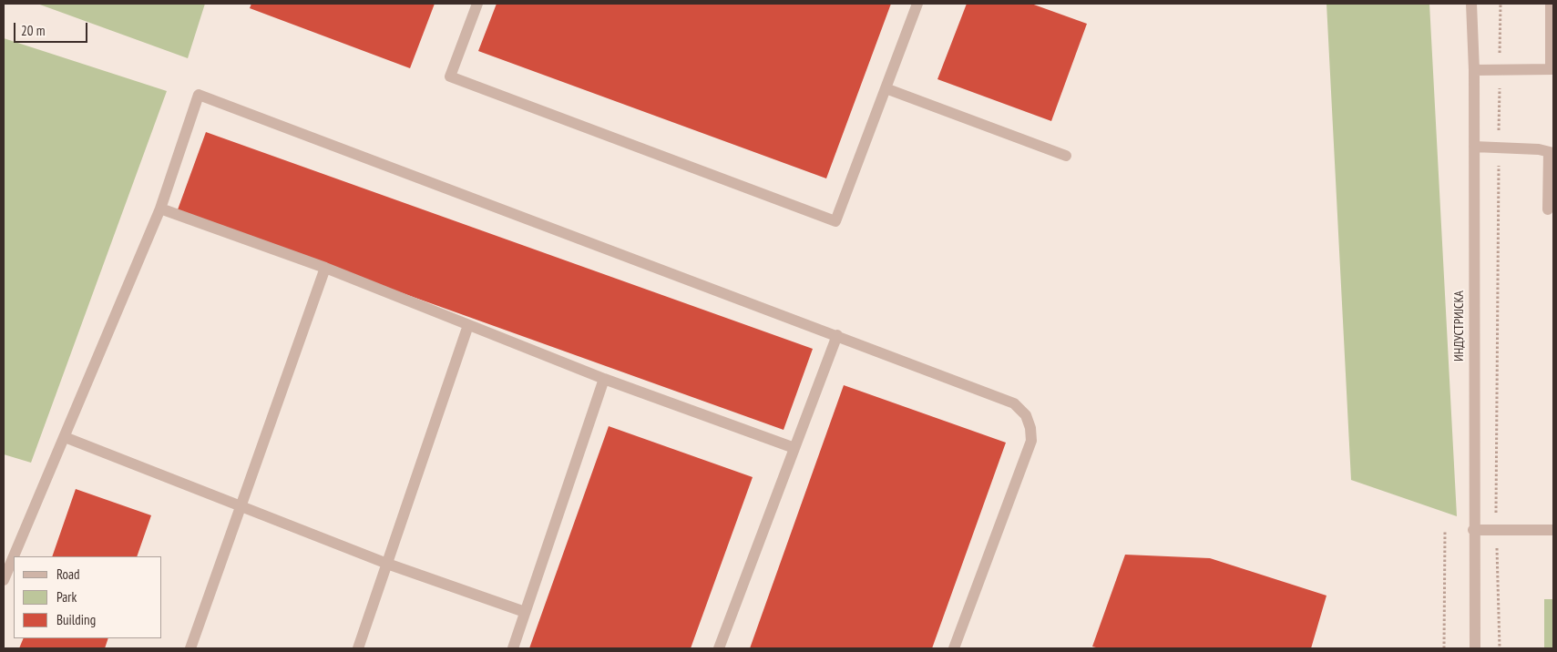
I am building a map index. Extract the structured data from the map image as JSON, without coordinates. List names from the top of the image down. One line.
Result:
{"streets":{"street":["ИНДУСТРИЈСКА"]},"legend":["Road","Park","Building"],"scale_bar":"20 m"}
